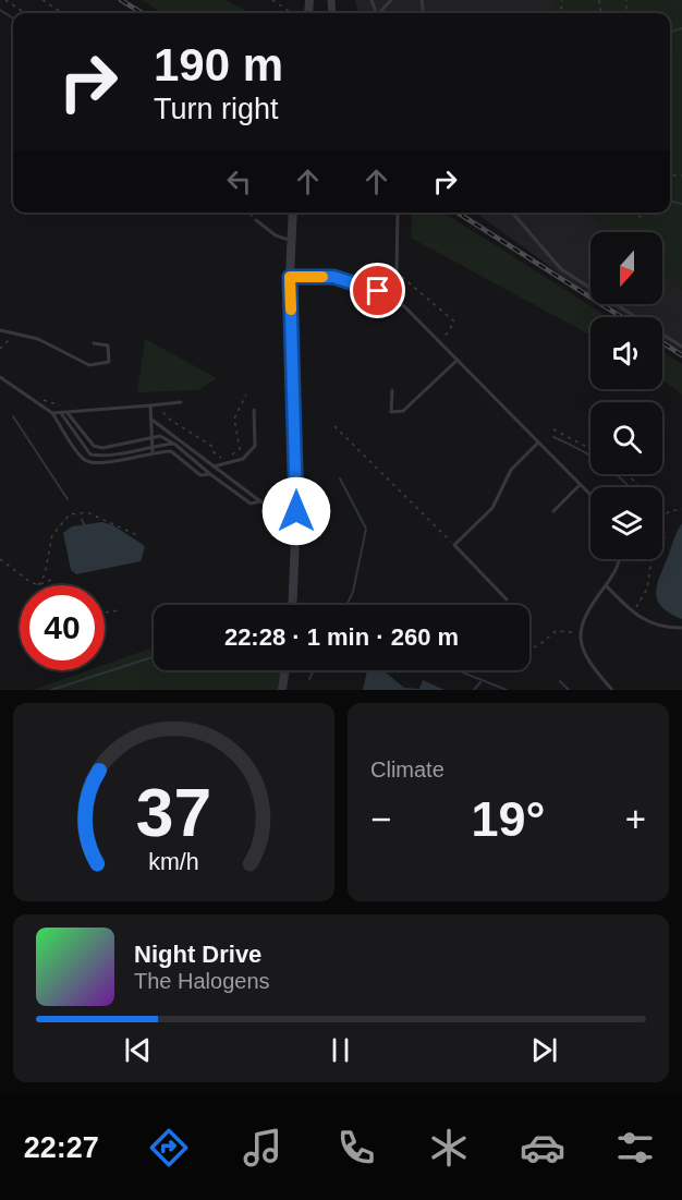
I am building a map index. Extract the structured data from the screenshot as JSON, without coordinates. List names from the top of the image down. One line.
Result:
{"north":"bottom","page":{"turn":["190 m","Turn right"],"limit":"40","trip":"22:28 · 1 min · 260 m","tile":"Climate","heat":["−","19°","+"],"song":["Night Drive","The Halogens"],"tabs":"22:27","gauge":["37","km/h"]}}
